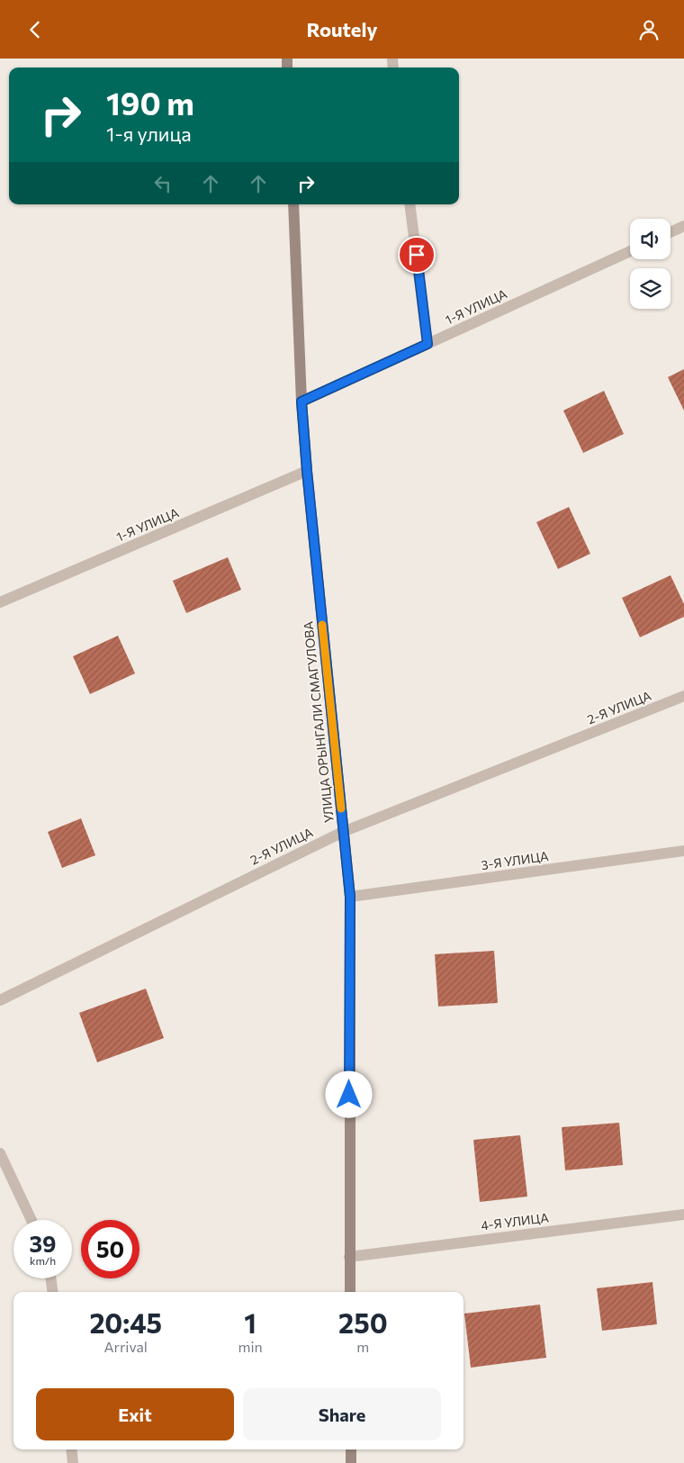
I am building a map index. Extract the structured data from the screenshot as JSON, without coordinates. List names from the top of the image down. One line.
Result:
{"streets":{"main road":["УЛИЦА ОРЫНГАЛИ СМАГУЛОВА"],"street":["1-Я УЛИЦА","2-Я УЛИЦА","3-Я УЛИЦА","4-Я УЛИЦА"]},"crossings":[["1-Я УЛИЦА","УЛИЦА ОРЫНГАЛИ СМАГУЛОВА"],["2-Я УЛИЦА","УЛИЦА ОРЫНГАЛИ СМАГУЛОВА"],["УЛИЦА ОРЫНГАЛИ СМАГУЛОВА","3-Я УЛИЦА"],["УЛИЦА ОРЫНГАЛИ СМАГУЛОВА","4-Я УЛИЦА"]],"page":{"header":"Routely","turn":["190 m","1-я улица"],"speed":"39 km/h","limit":"50","eta":["20:45","Arrival","1","min","250","m"],"buttons":["Exit","Share"]}}
